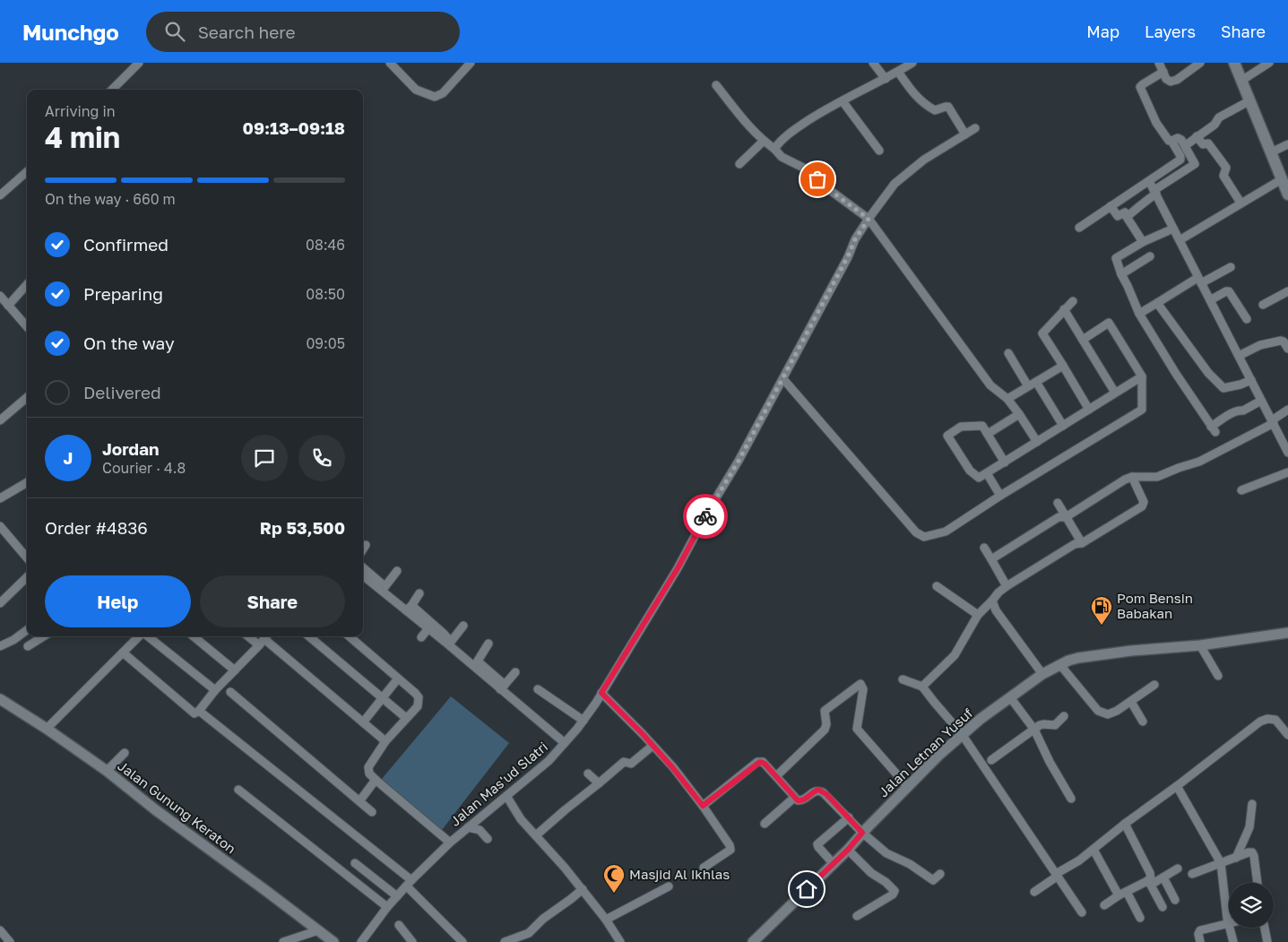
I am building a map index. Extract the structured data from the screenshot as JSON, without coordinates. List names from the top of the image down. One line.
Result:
{"streets":{"street":["Jalan Letnan Yusuf","Jalan Mas'ud Slatri","Jalan Gunung Keraton"]},"places":{"fuel station":["Pom Bensin Babakan"],"mosque":["Masjid Al Ikhlas"]},"page":{"header":"Munchgo","search":"Search here","nav":["Map","Layers","Share"],"heading":["4 min","Arriving in","09:13–09:18"],"panel":["Jordan","Courier · 4.8","Order #4836","Rp 53,500"],"bar":"On the way · 660 m","list":[["Confirmed","08:46"],["Preparing","08:50"],["On the way","09:05"],"Delivered"],"round":"J","buttons":["Help","Share"]}}
